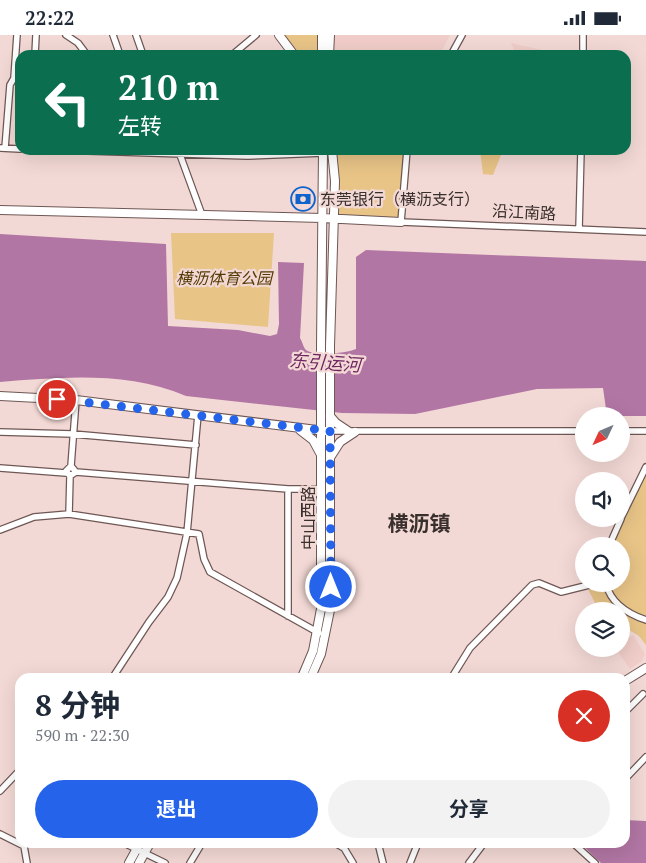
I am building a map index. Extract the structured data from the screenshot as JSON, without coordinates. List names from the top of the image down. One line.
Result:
{"streets":{"main road":["中山西路"],"street":["沿江南路"]},"districts":["横沥镇"],"water":["东引运河"],"parks":["横沥体育公园"],"places":{"bank":["东莞银行（横沥支行）"]},"north":"bottom left","page":{"status":"22:22","turn":["210 m","左转"],"heading":["8 分钟","590 m · 22:30"],"buttons":["退出","分享"]}}
